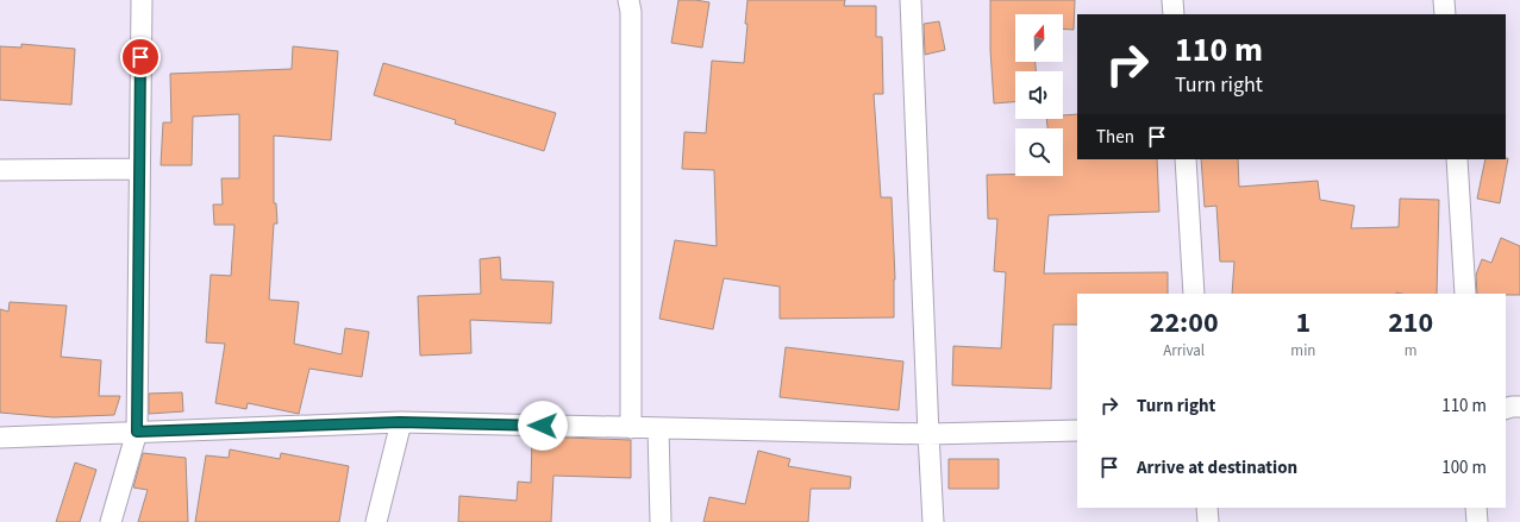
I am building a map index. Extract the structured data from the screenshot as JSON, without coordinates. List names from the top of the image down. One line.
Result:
{"north":"top","page":{"turn":["110 m","Turn right"],"then":"Then","eta":["22:00","Arrival","1","min","210","m"],"list":[{"name":"Turn right","value":"110 m"},{"name":"Arrive at destination","value":"100 m"}]}}
